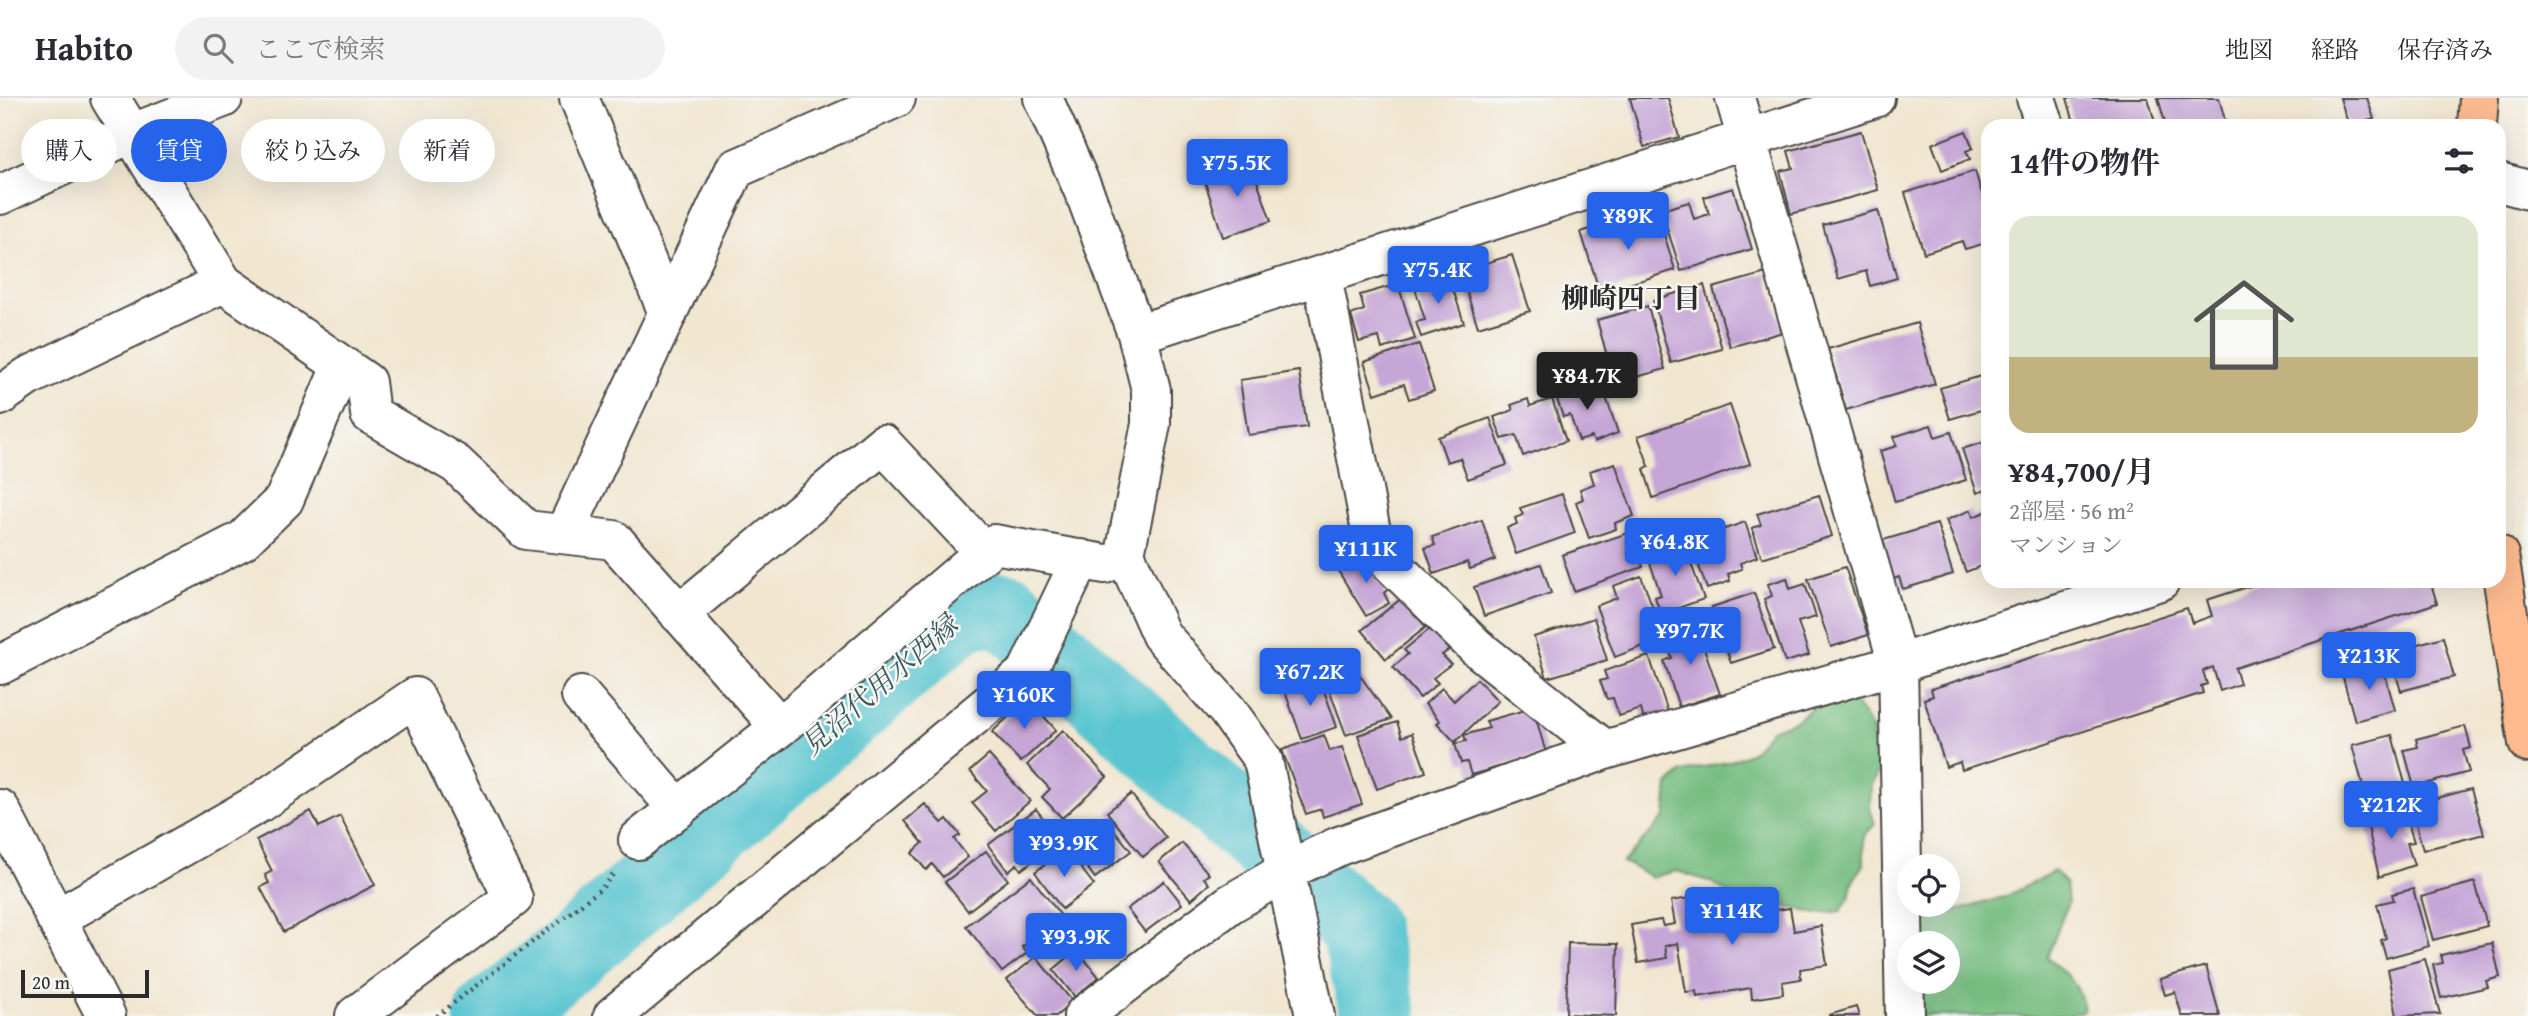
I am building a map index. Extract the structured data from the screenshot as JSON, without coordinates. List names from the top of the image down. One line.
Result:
{"districts":["柳崎四丁目"],"water":["見沼代用水西縁"],"scale_bar":"20 m","page":{"header":"Habito","search":"ここで検索","nav":["地図","経路","保存済み"],"chip":["購入","賃貸","絞り込み","新着"],"heading":"14件の物件","price":["¥75.5K","¥89K","¥75.4K","¥84.7K","¥64.8K","¥111K","¥97.7K","¥213K","¥67.2K","¥160K","¥212K","¥93.9K","¥114K","¥93.9K"],"list":[{"name":"¥84,700/月","note":"2部屋 · 56 m² · マンション"}],"scale":"20 m"}}
